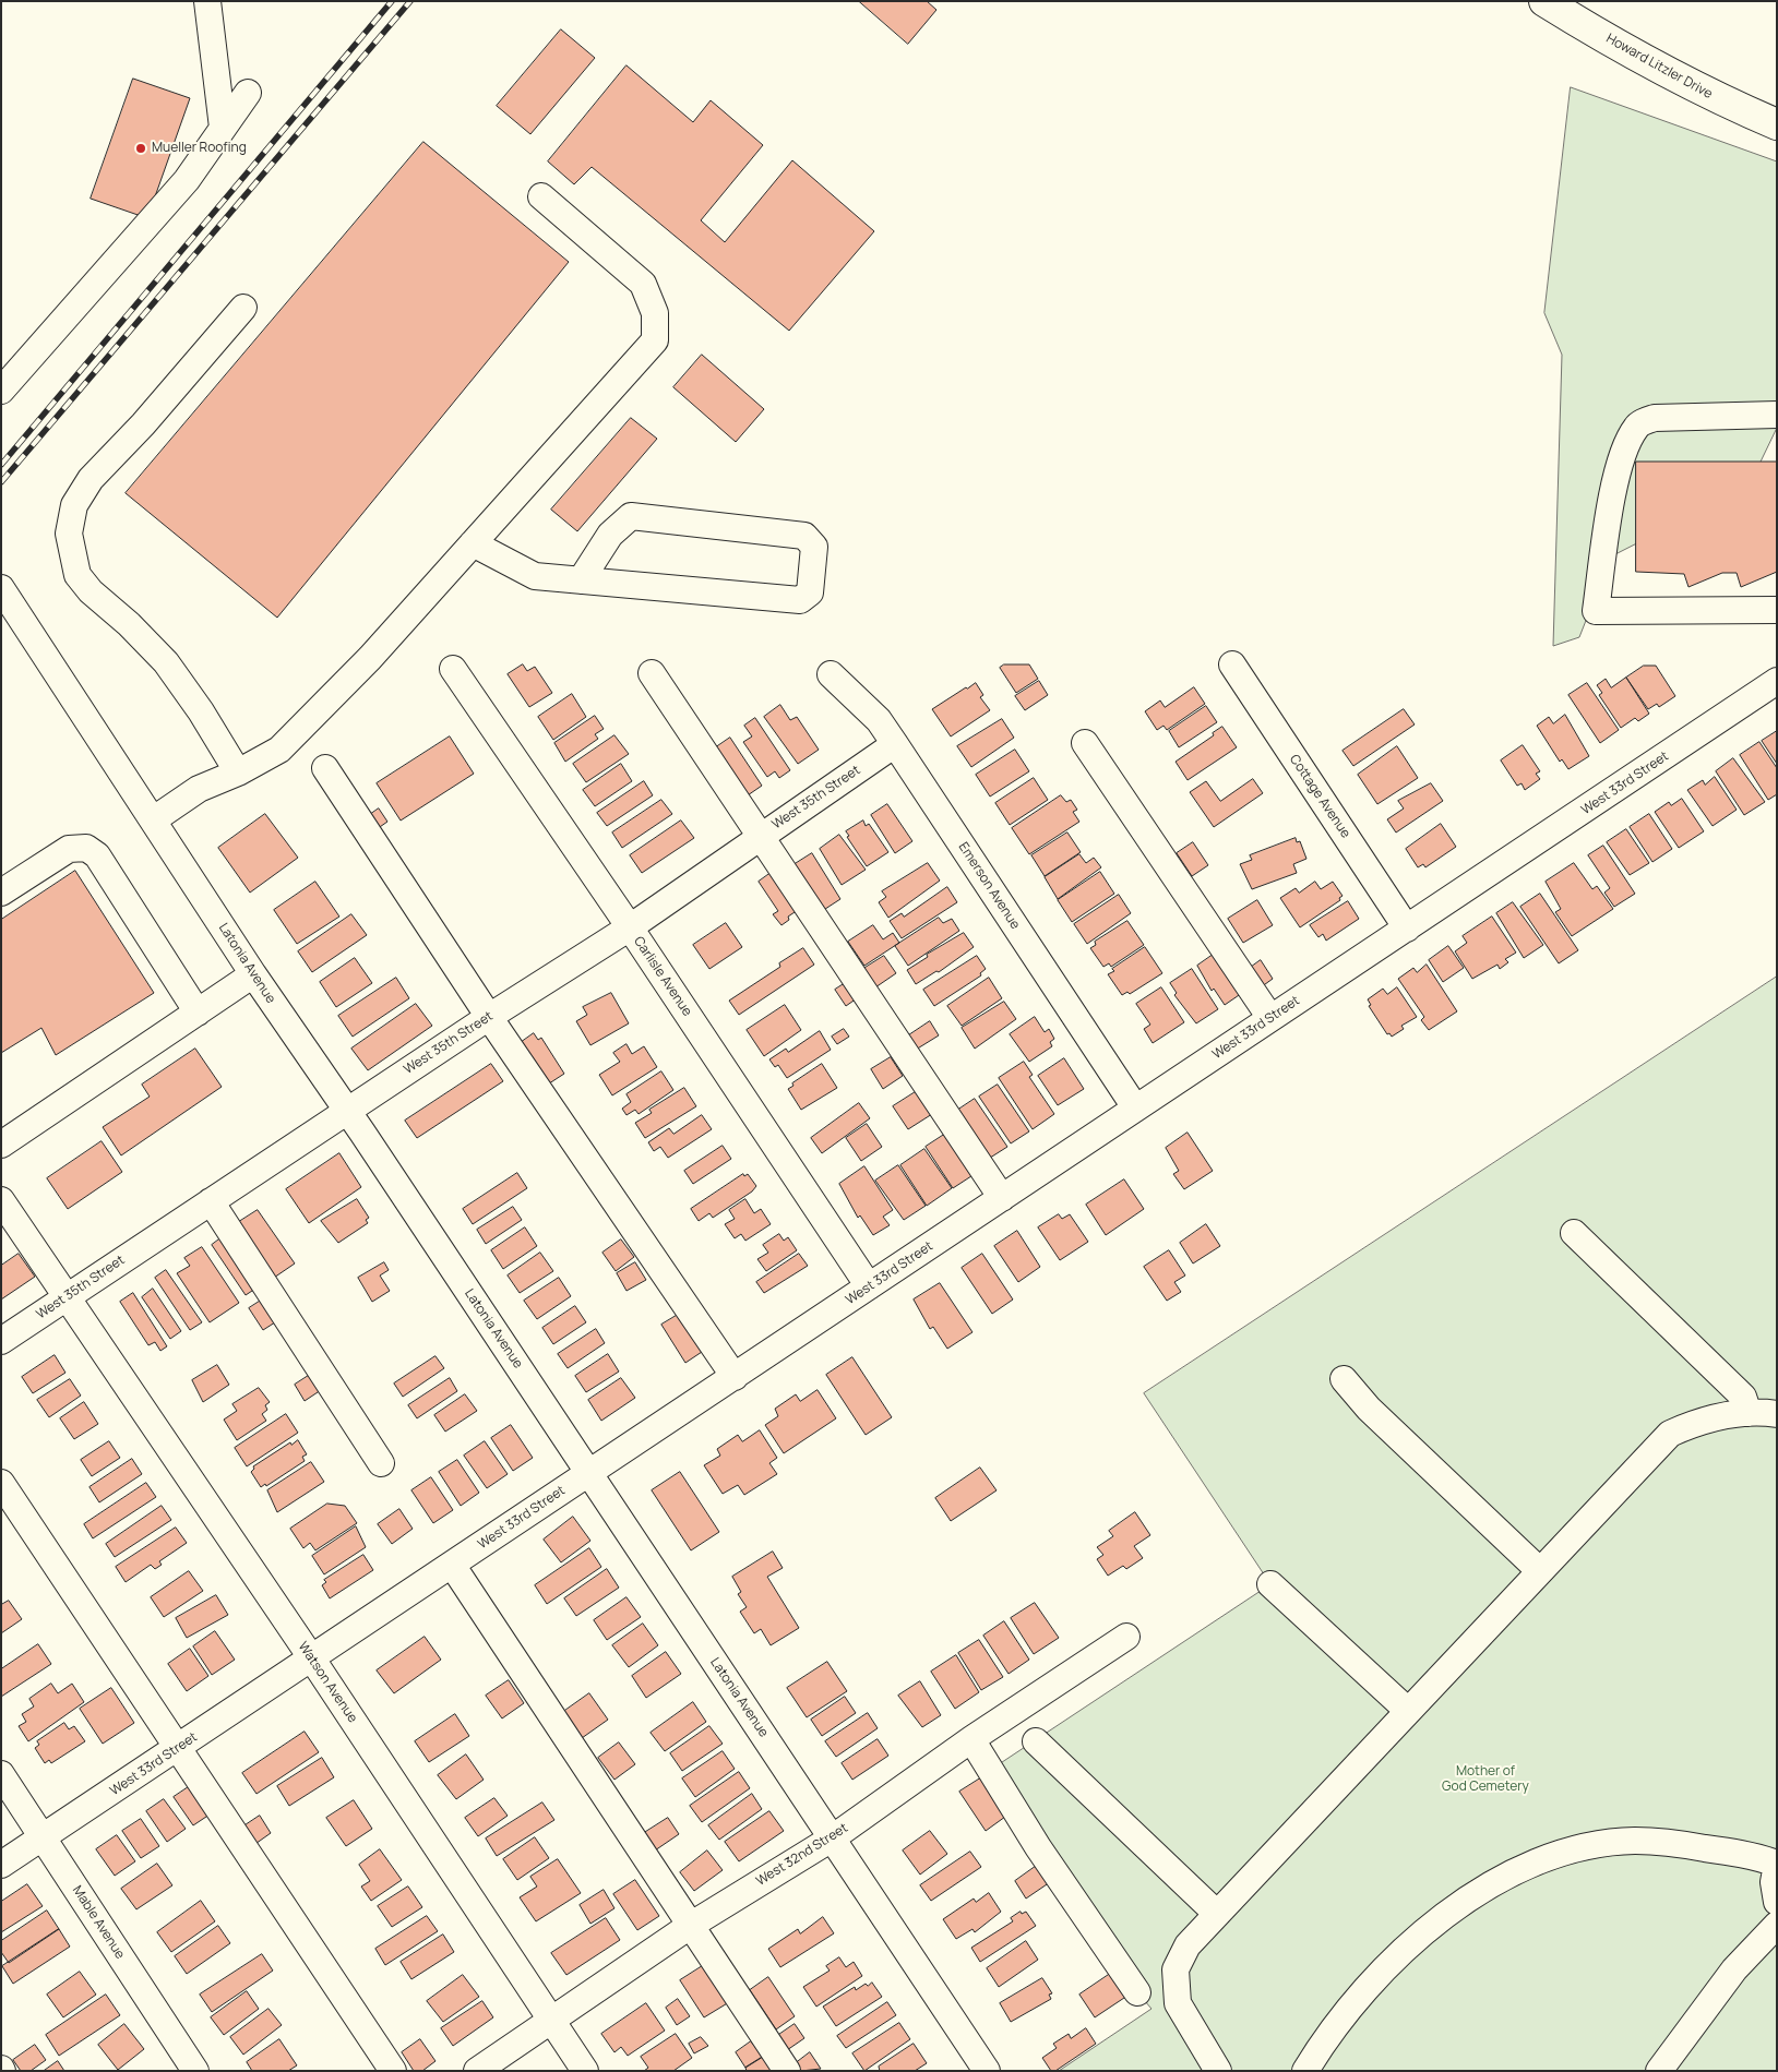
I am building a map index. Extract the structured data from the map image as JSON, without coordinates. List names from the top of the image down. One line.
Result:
{"streets":{"main road":["Howard Litzler Drive"],"street":["West 33rd Street","Cottage Avenue","West 35th Street","Emerson Avenue","Latonia Avenue","Carlisle Avenue","Watson Avenue","West 32nd Street","Mable Avenue"]},"crossings":[["West 33rd Street","Cottage Avenue"],["West 33rd Street","Emerson Avenue"],["West 33rd Street","Latonia Avenue"],["West 33rd Street","Carlisle Avenue"],["West 33rd Street","Watson Avenue"],["West 33rd Street","Mable Avenue"],["West 35th Street","Emerson Avenue"],["West 35th Street","Latonia Avenue"],["West 35th Street","Carlisle Avenue"],["West 35th Street","Watson Avenue"],["Latonia Avenue","West 32nd Street"],["Watson Avenue","West 32nd Street"]],"parks":["Mother of God Cemetery"],"places":["Mueller Roofing"]}
